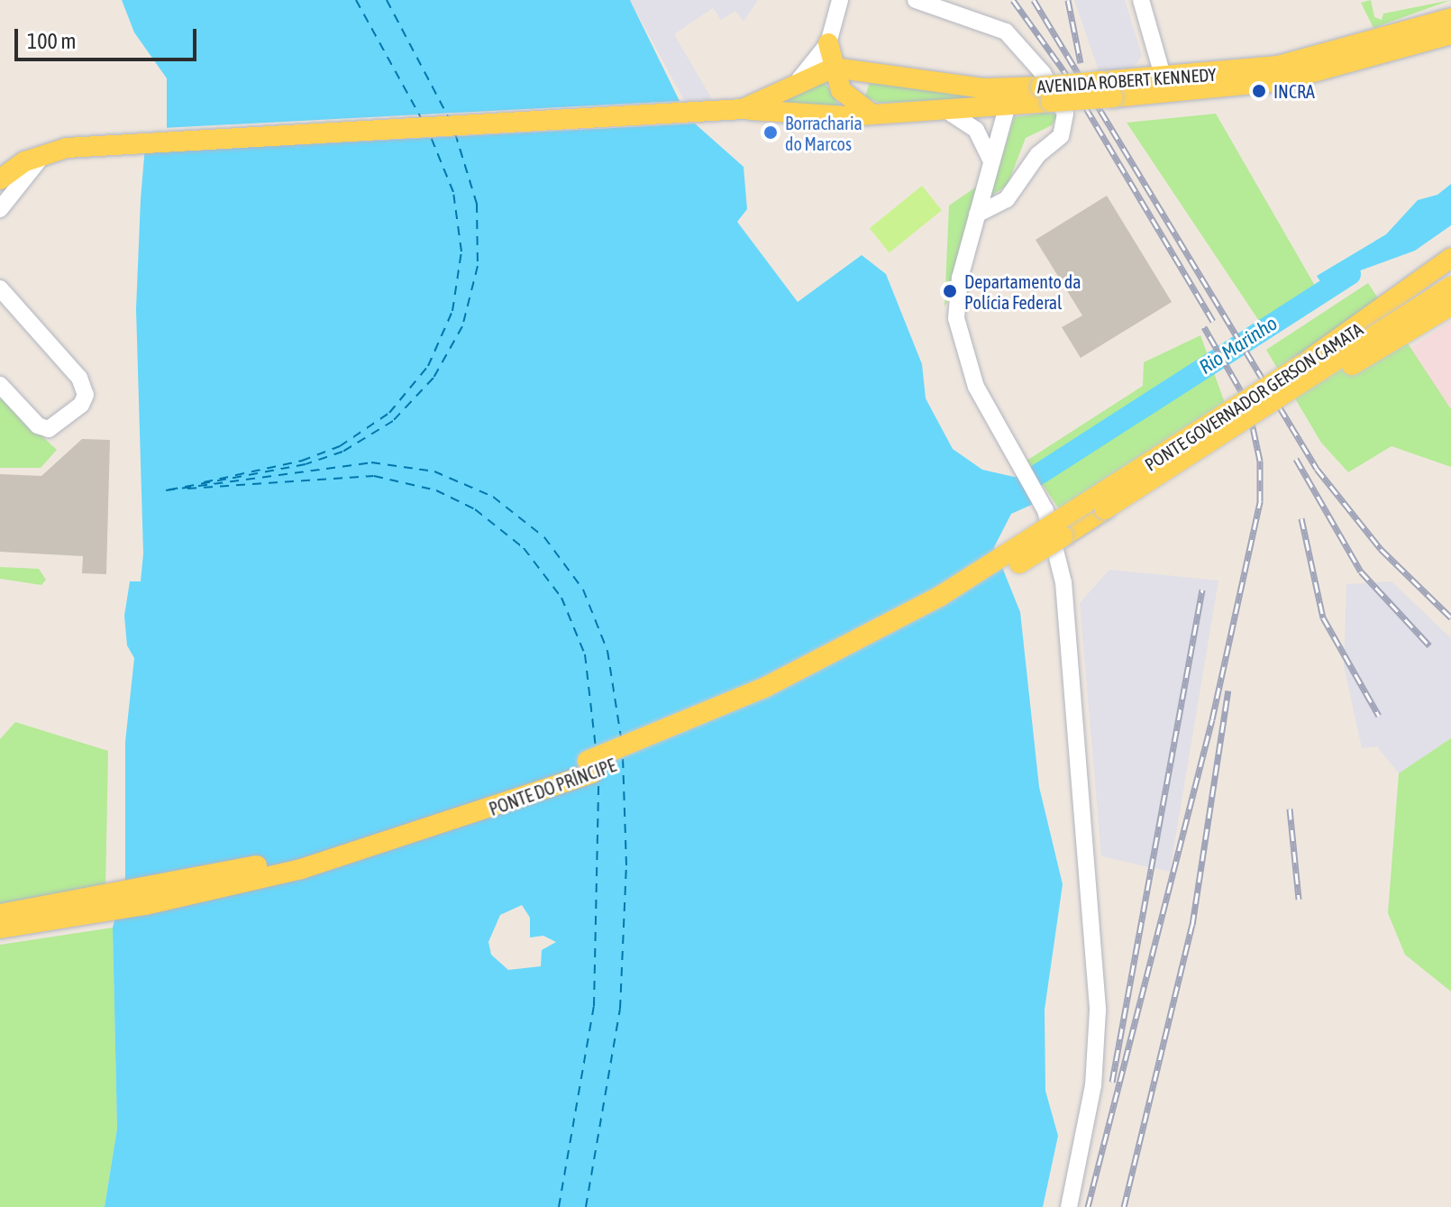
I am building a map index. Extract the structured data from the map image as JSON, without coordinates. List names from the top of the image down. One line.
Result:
{"streets":{"main road":["AVENIDA ROBERT KENNEDY","PONTE GOVERNADOR GERSON CAMATA","PONTE DO PRÍNCIPE"]},"crossings":[["PONTE GOVERNADOR GERSON CAMATA","PONTE DO PRÍNCIPE"]],"water":["Rio Marinho"],"places":["INCRA","Borracharia do Marcos","Departamento da Polícia Federal"],"scale_bar":"100 m"}
